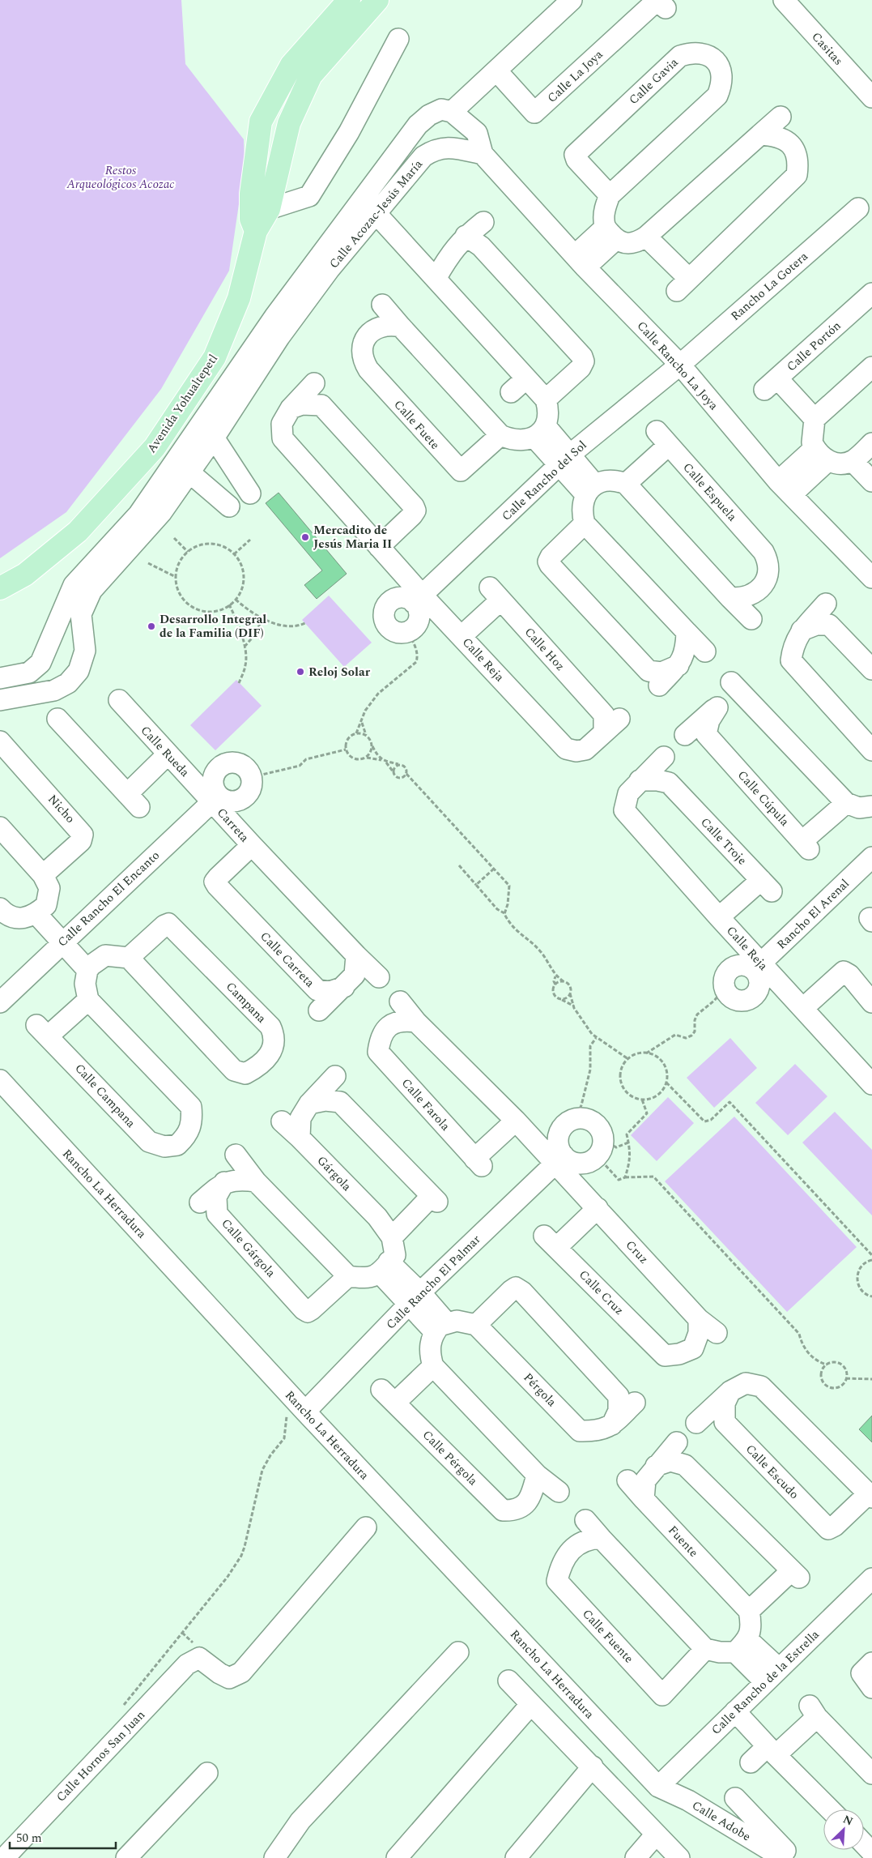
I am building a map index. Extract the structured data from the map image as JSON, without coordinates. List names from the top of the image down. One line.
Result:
{"streets":{"main road":["Avenida Yohualtepetl"],"street":["Casitas","Calle La Joya","Calle Gavia","Calle Acozac-Jesús María","Rancho La Gotera","Calle Portón","Calle Rancho La Joya","Calle Fuete","Calle Rancho del Sol","Calle Espuela","Calle Hoz","Calle Reja","Calle Rueda","Calle Cúpula","Nicho","Carreta","Calle Troje","Calle Rancho El Encanto","Rancho El Arenal","Calle Carreta","Campana","Calle Campana","Calle Farola","Gárgola","Rancho La Herradura","Calle Gárgola","Cruz","Calle Rancho El Palmar","Calle Cruz","Pérgola","Calle Pérgola","Calle Escudo","Fuente","Calle Fuente","Calle Rancho de la Estrella","Calle Hornos San Juan","Calle Adobe"]},"crossings":[["Calle Acozac-Jesús María","Calle Rancho La Joya"],["Rancho La Gotera","Calle Rancho La Joya"],["Rancho La Gotera","Calle Rancho del Sol"],["Calle Rancho La Joya","Calle Rancho del Sol"],["Calle Rancho del Sol","Calle Reja"],["Calle Hoz","Calle Reja"],["Calle Reja","Calle Troje"],["Calle Reja","Rancho El Arenal"],["Calle Rueda","Carreta"],["Calle Rueda","Calle Rancho El Encanto"],["Carreta","Calle Rancho El Encanto"],["Carreta","Calle Carreta"],["Rancho La Herradura","Calle Rancho El Palmar"],["Rancho La Herradura","Calle Rancho de la Estrella"],["Rancho La Herradura","Calle Adobe"],["Cruz","Calle Rancho El Palmar"],["Cruz","Calle Cruz"],["Calle Rancho de la Estrella","Calle Adobe"]],"parks":["Restos Arqueológicos Acozac"],"places":["Mercadito de Jesús Maria II","Desarrollo Integral de la Familia (DIF)","Reloj Solar"],"scale_bar":"50 m","north":"top right"}
